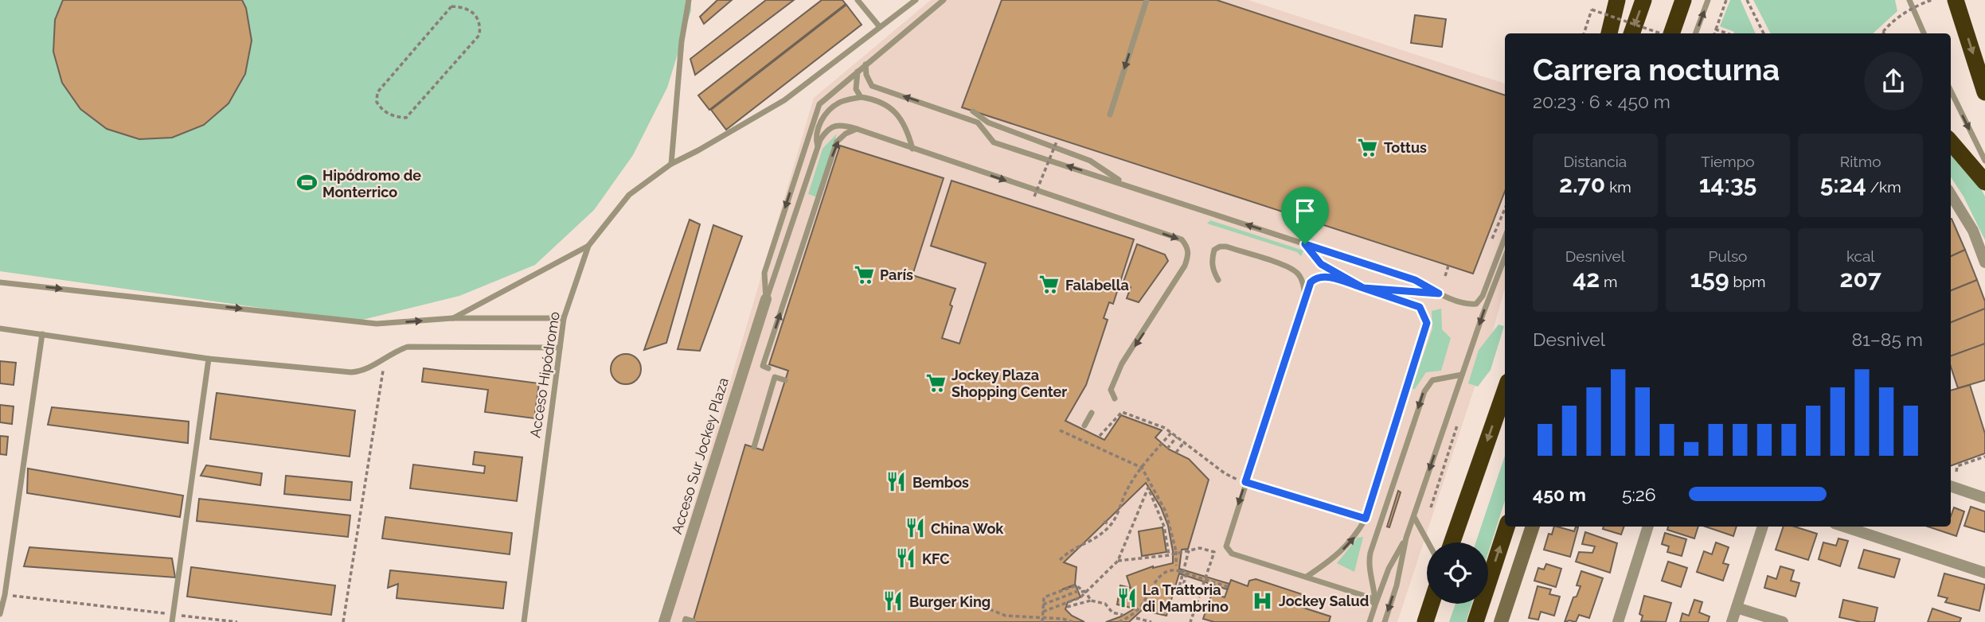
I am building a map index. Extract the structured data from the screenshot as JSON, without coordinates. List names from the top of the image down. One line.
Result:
{"streets":{"street":["Acceso Sur Jockey Plaza"],"lane":["Acceso Hipódromo"]},"places":{"supermarket":["Tottus","París","Falabella","Jockey Plaza Shopping Center"],"sports":["Hipódromo de Monterrico"],"restaurant":["Bembos","China Wok","KFC","La Trattoria di Mambrino","Burger King"],"hospital":["Jockey Salud"]},"page":{"heading":["Carrera nocturna","20:23 · 6 × 450 m"],"stats":[["Distancia","2.70 km"],["Tiempo","14:35"],["Ritmo","5:24 /km"],["Desnivel","42 m"],["Pulso","159 bpm"],["kcal","207"]],"chart":["Desnivel","81–85 m"],"list":[{"name":"450 m","note":"5:26"}]}}
